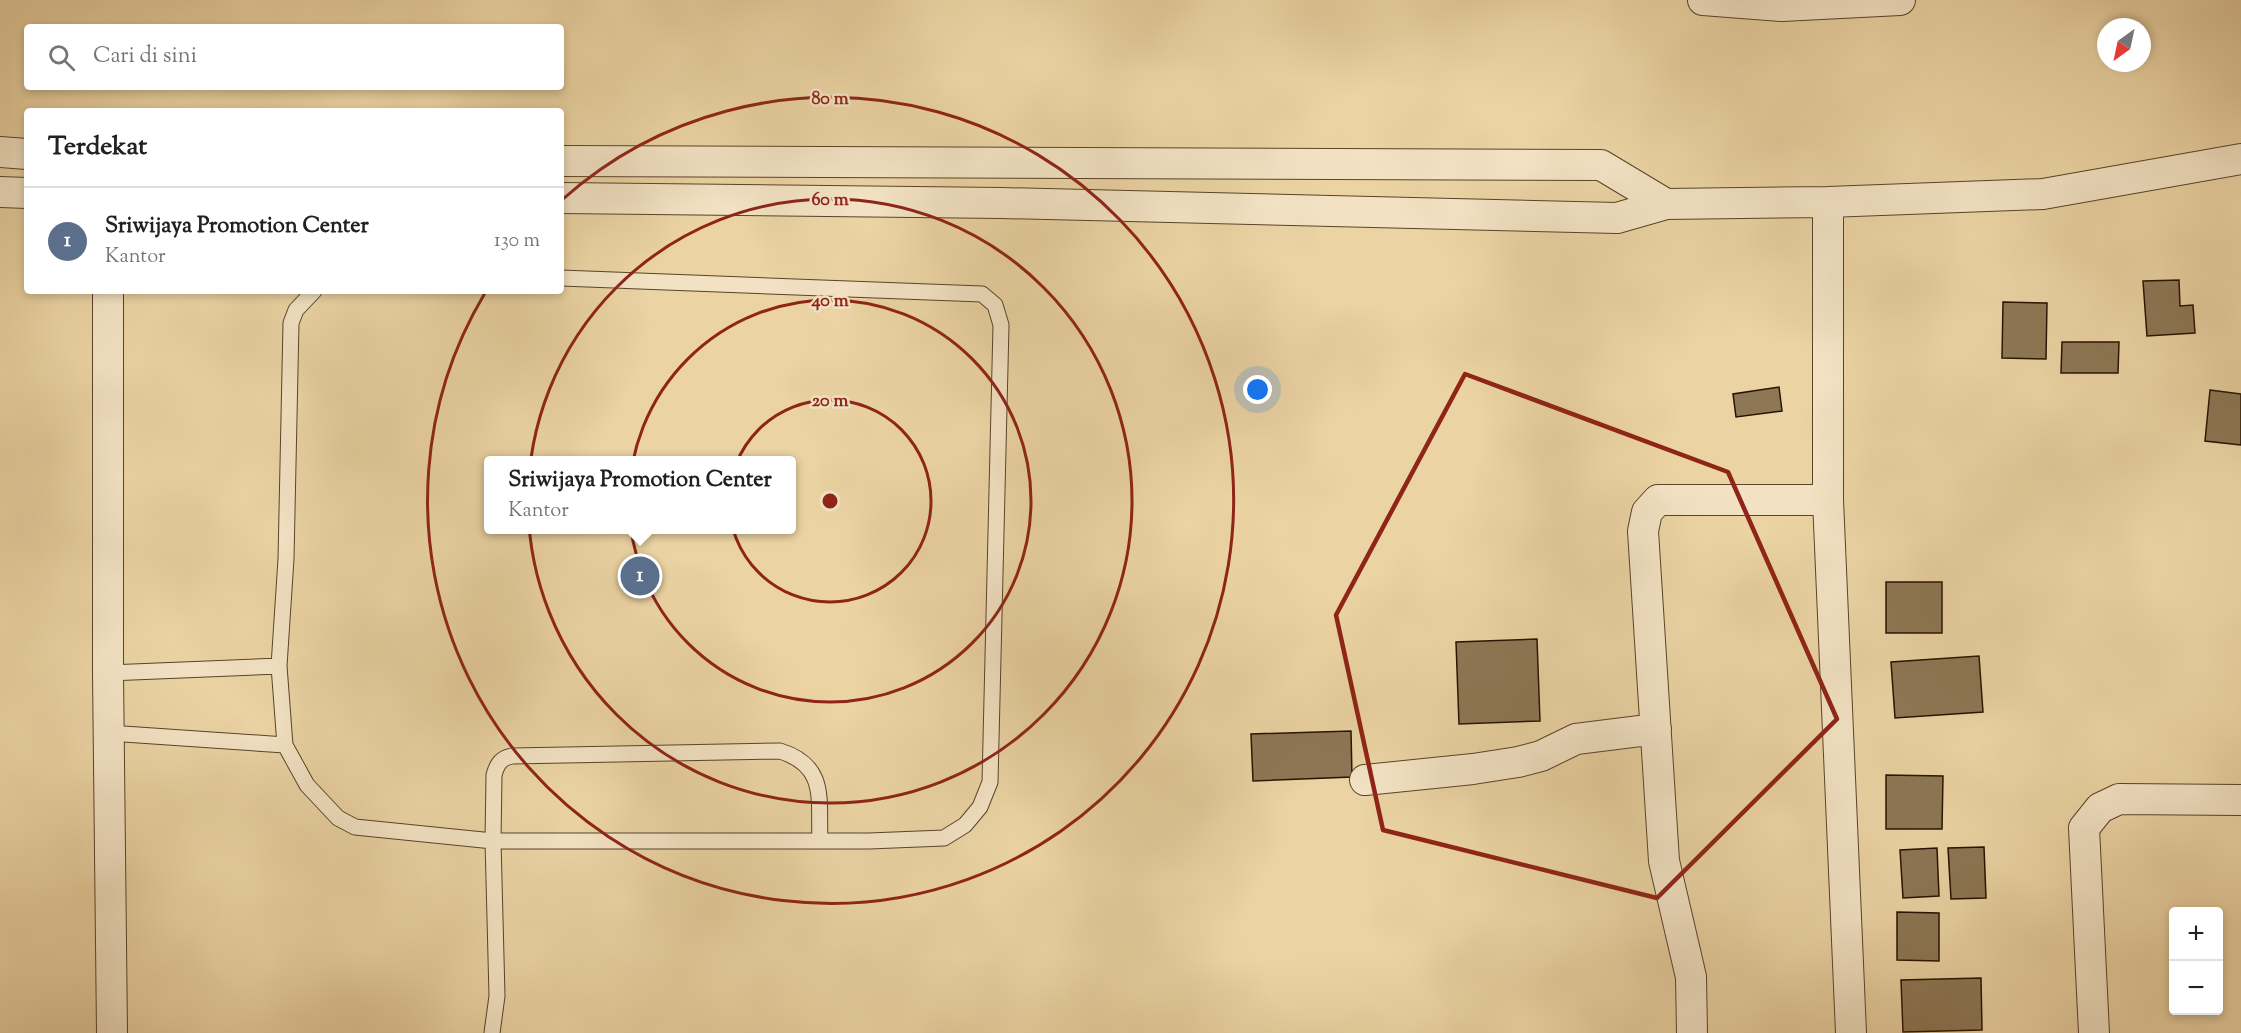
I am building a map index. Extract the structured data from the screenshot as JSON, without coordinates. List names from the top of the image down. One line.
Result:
{"north":"bottom left","page":{"search":"Cari di sini","heading":"Terdekat","list":[{"mark":"1","name":"Sriwijaya Promotion Center","note":"Kantor","value":"130 m"}],"popup":["Sriwijaya Promotion Center","Kantor"],"pins":"1","map_buttons":["+","−"]},"rings":["80 m","60 m","40 m","20 m"]}
